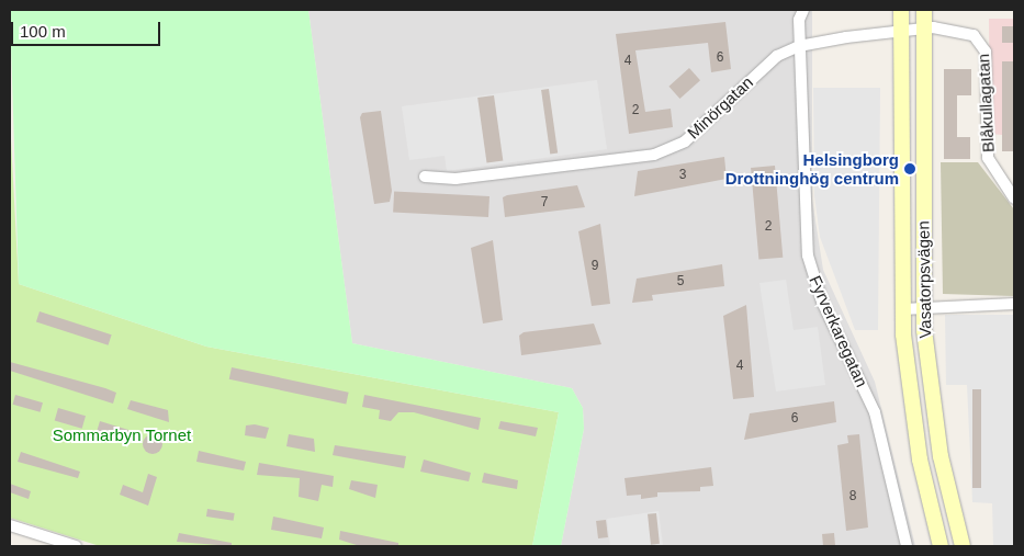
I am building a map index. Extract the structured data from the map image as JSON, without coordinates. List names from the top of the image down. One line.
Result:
{"streets":{"main road":["Vasatorpsvägen"],"street":["Blåkullagatan","Minörgatan","Fyrverkaregatan"]},"crossings":[["Blåkullagatan","Minörgatan"],["Blåkullagatan","Vasatorpsvägen"],["Minörgatan","Vasatorpsvägen"],["Minörgatan","Fyrverkaregatan"]],"parks":["Sommarbyn Tornet"],"places":["Helsingborg Drottninghög centrum"],"house_numbers":["6","4","2","3","7","2","9","5","4","6","8"],"scale_bar":"100 m"}
